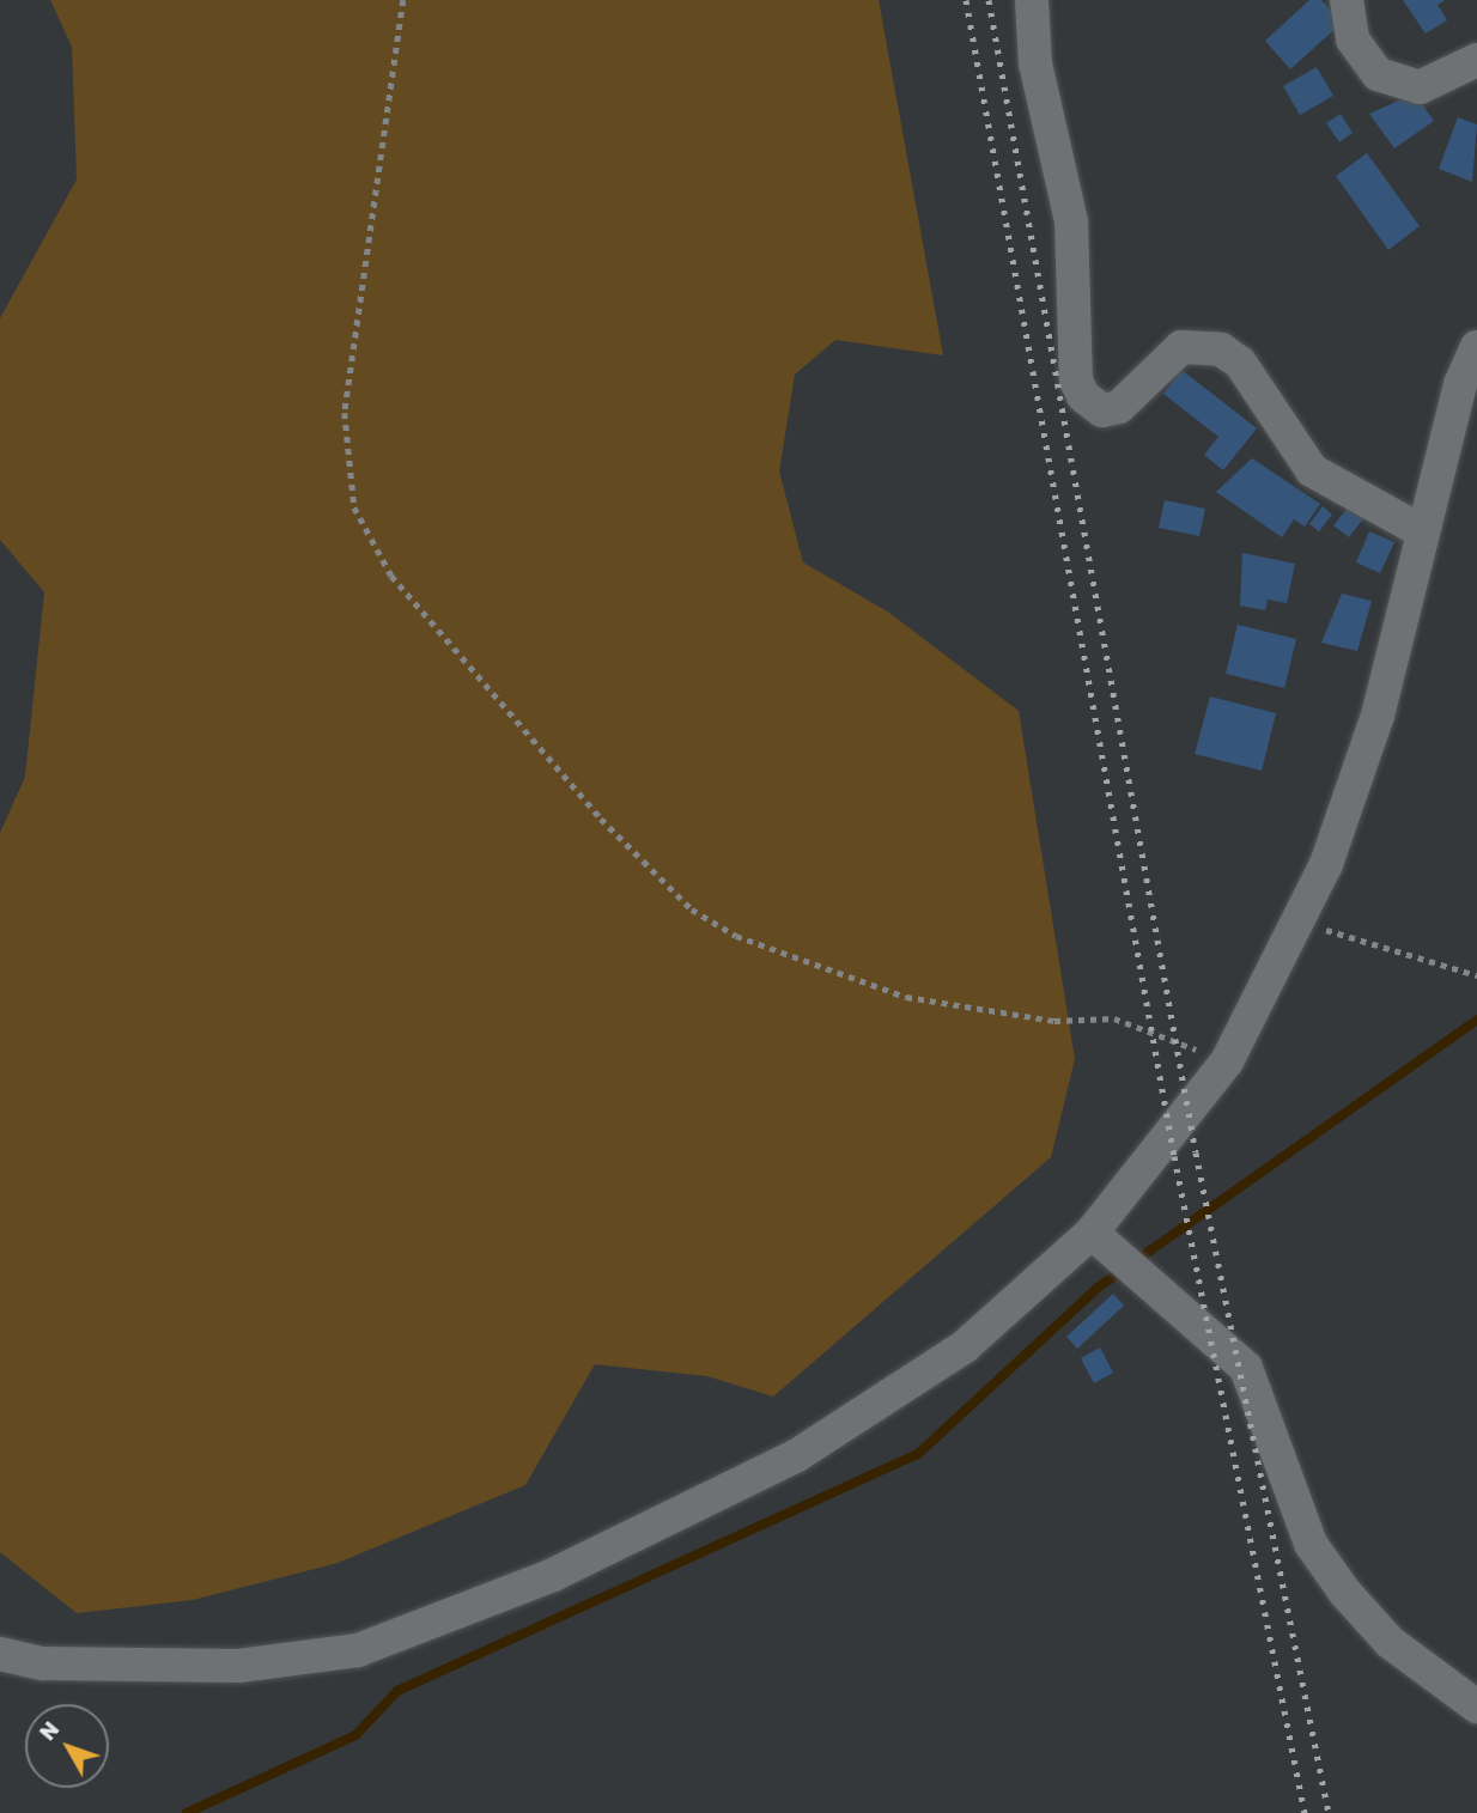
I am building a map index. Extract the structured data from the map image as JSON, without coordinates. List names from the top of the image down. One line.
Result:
{"north":"top left"}
